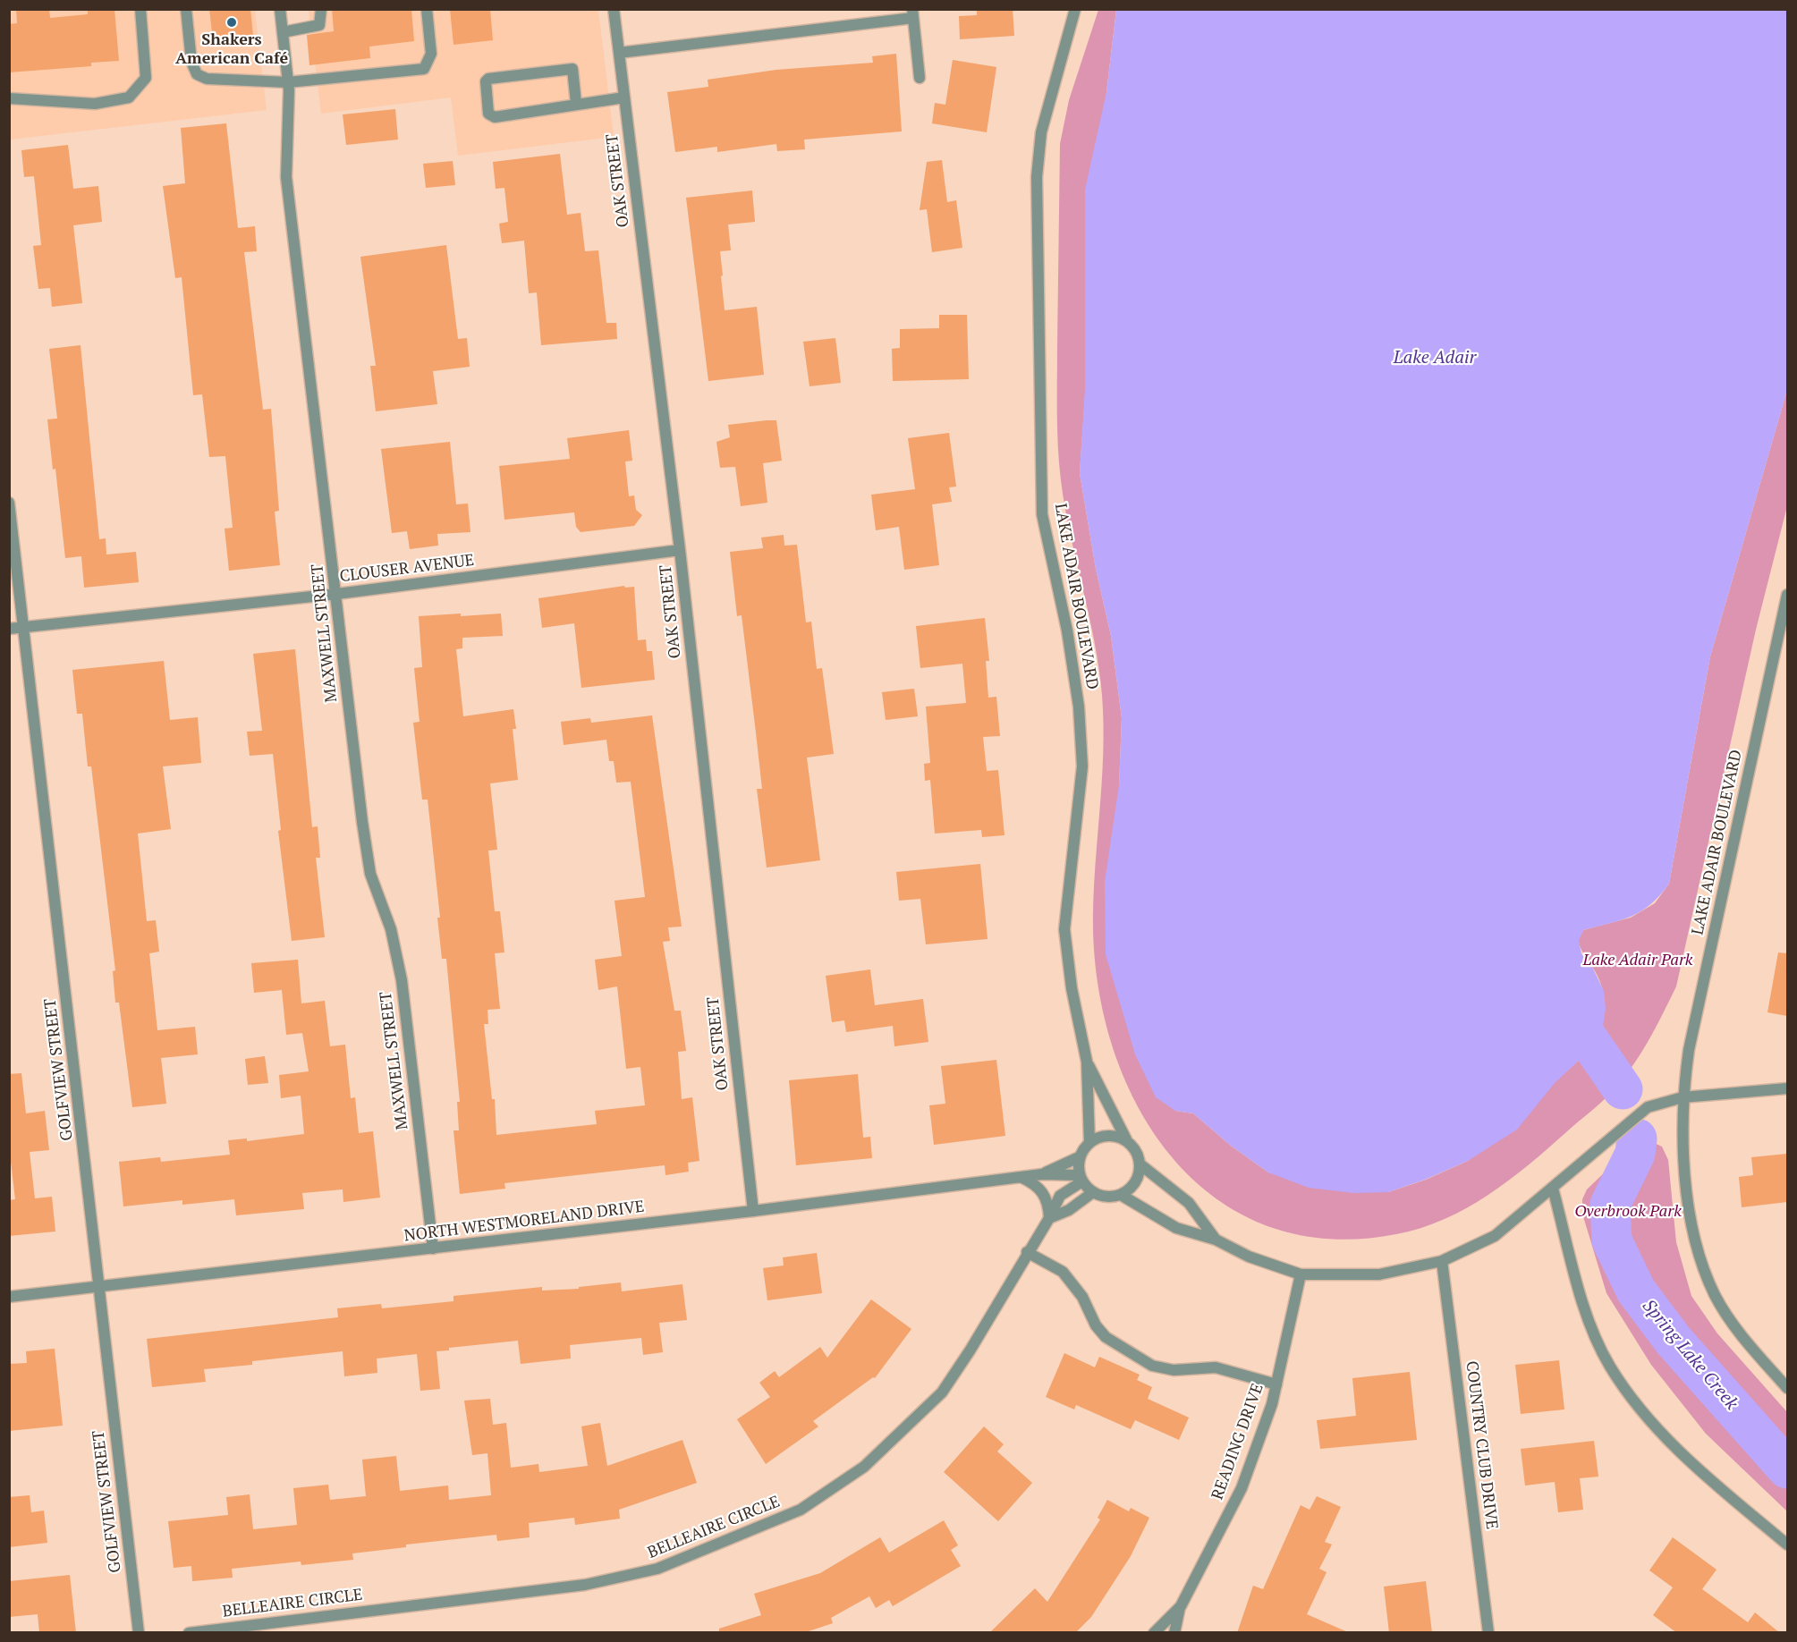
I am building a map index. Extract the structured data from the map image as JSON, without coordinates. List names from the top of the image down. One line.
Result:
{"streets":{"street":["OAK STREET","CLOUSER AVENUE","LAKE ADAIR BOULEVARD","MAXWELL STREET","GOLFVIEW STREET","NORTH WESTMORELAND DRIVE","READING DRIVE","COUNTRY CLUB DRIVE","BELLEAIRE CIRCLE"]},"crossings":[["OAK STREET","CLOUSER AVENUE"],["OAK STREET","NORTH WESTMORELAND DRIVE"],["CLOUSER AVENUE","MAXWELL STREET"],["CLOUSER AVENUE","GOLFVIEW STREET"],["LAKE ADAIR BOULEVARD","NORTH WESTMORELAND DRIVE"],["LAKE ADAIR BOULEVARD","BELLEAIRE CIRCLE"],["MAXWELL STREET","NORTH WESTMORELAND DRIVE"],["GOLFVIEW STREET","NORTH WESTMORELAND DRIVE"],["NORTH WESTMORELAND DRIVE","BELLEAIRE CIRCLE"]],"water":["Lake Adair","Spring Lake Creek"],"parks":["Lake Adair Park","Overbrook Park"],"places":["Shakers American Café"]}
